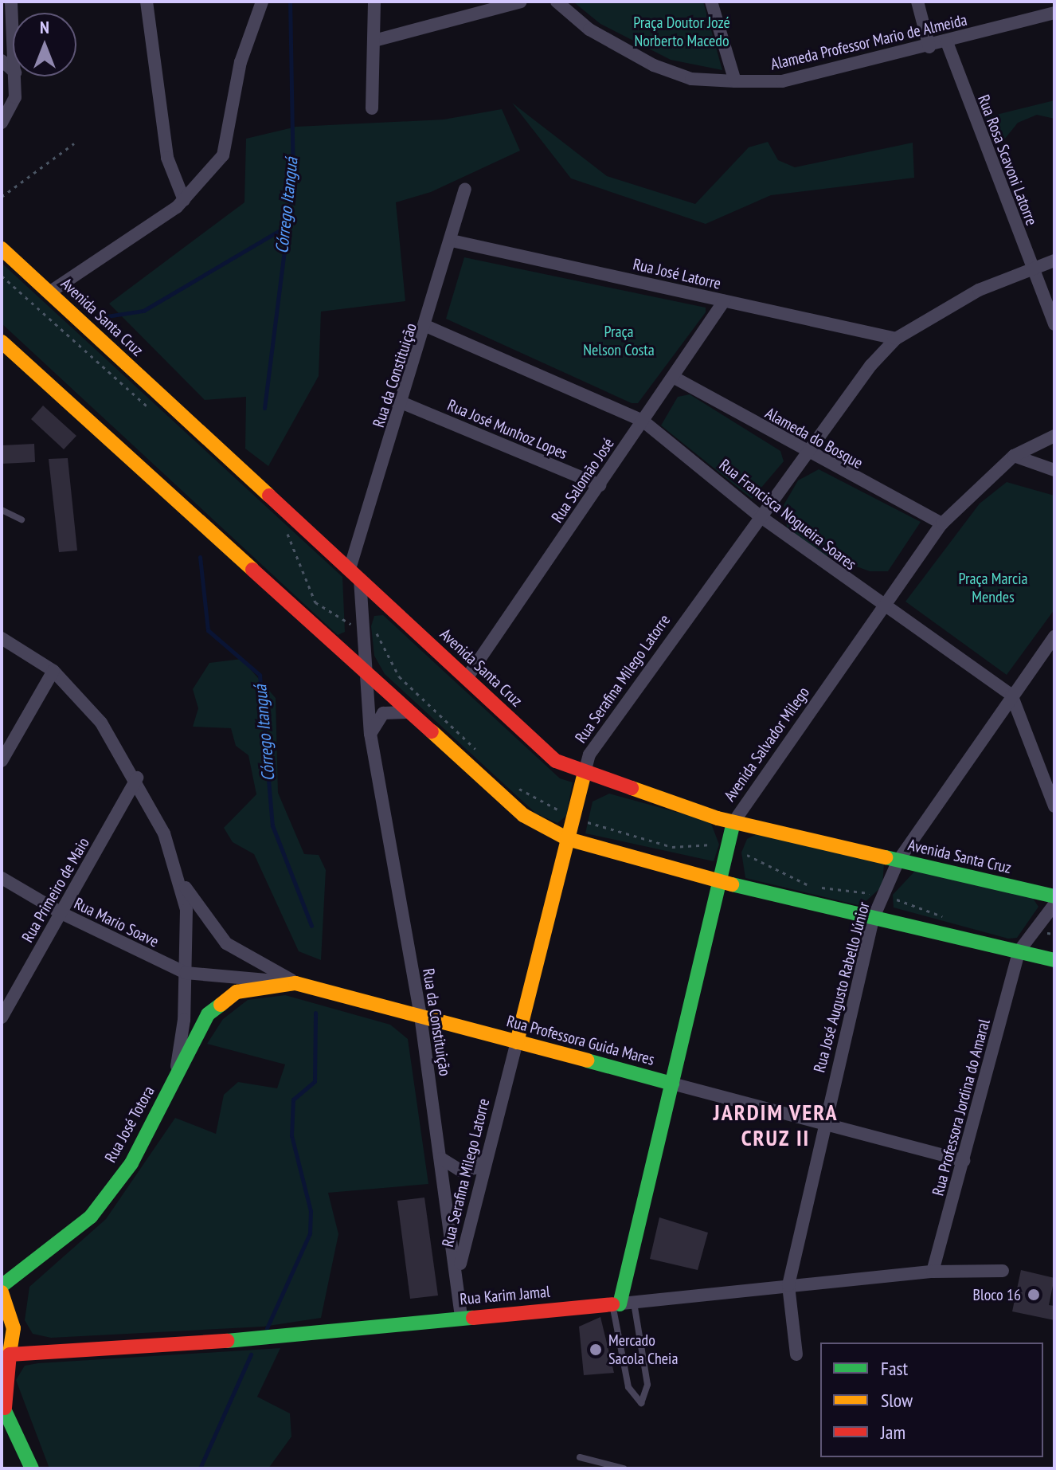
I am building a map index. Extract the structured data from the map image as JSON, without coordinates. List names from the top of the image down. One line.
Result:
{"streets":{"main road":["Avenida Santa Cruz","Rua Serafina Milego Latorre","Avenida Salvador Milego","Rua Professora Guida Mares","Rua José Totora","Rua Karim Jamal"],"street":["Alameda Professor Mario de Almeida","Rua Rosa Scavoni Latorre","Rua José Latorre","Rua da Constituição","Rua José Munhoz Lopes","Alameda do Bosque","Rua Salomão José","Rua Francisca Nogueira Soares","Rua Primeiro de Maio","Rua Mario Soave","Rua José Augusto Rabello Júnior","Rua Professora Jordina do Amaral"]},"crossings":[["Alameda Professor Mario de Almeida","Rua Rosa Scavoni Latorre"],["Rua Rosa Scavoni Latorre","Rua Serafina Milego Latorre"],["Rua José Latorre","Rua da Constituição"],["Rua José Latorre","Rua Salomão José"],["Rua José Latorre","Rua Serafina Milego Latorre"],["Avenida Santa Cruz","Rua da Constituição"],["Avenida Santa Cruz","Rua Salomão José"],["Avenida Santa Cruz","Rua Serafina Milego Latorre"],["Avenida Santa Cruz","Avenida Salvador Milego"],["Avenida Santa Cruz","Rua José Augusto Rabello Júnior"],["Rua da Constituição","Rua José Munhoz Lopes"],["Rua da Constituição","Rua Francisca Nogueira Soares"],["Rua da Constituição","Rua Serafina Milego Latorre"],["Rua da Constituição","Rua Professora Guida Mares"],["Rua da Constituição","Rua Karim Jamal"],["Rua José Munhoz Lopes","Rua Salomão José"],["Alameda do Bosque","Rua Salomão José"],["Alameda do Bosque","Rua Serafina Milego Latorre"],["Alameda do Bosque","Avenida Salvador Milego"],["Rua Salomão José","Rua Francisca Nogueira Soares"],["Rua Francisca Nogueira Soares","Rua Serafina Milego Latorre"],["Rua Francisca Nogueira Soares","Avenida Salvador Milego"],["Rua Francisca Nogueira Soares","Rua José Augusto Rabello Júnior"],["Rua Serafina Milego Latorre","Rua Professora Guida Mares"],["Avenida Salvador Milego","Rua Professora Guida Mares"],["Avenida Salvador Milego","Rua Karim Jamal"],["Rua Primeiro de Maio","Rua Mario Soave"],["Rua Mario Soave","Rua Professora Guida Mares"],["Rua Mario Soave","Rua José Totora"],["Rua José Augusto Rabello Júnior","Rua Professora Guida Mares"],["Rua José Augusto Rabello Júnior","Rua Karim Jamal"],["Rua Professora Guida Mares","Rua Professora Jordina do Amaral"],["Rua Professora Guida Mares","Rua José Totora"],["Rua Professora Jordina do Amaral","Rua Karim Jamal"]],"districts":["JARDIM VERA CRUZ II"],"water":["Córrego Itanguá"],"parks":["Praça Doutor Jozé Norberto Macedo","Praça Nelson Costa","Praça Marcia Mendes"],"places":["Bloco 16","Mercado Sacola Cheia"],"legend":["Fast","Slow","Jam"],"north":"top"}
